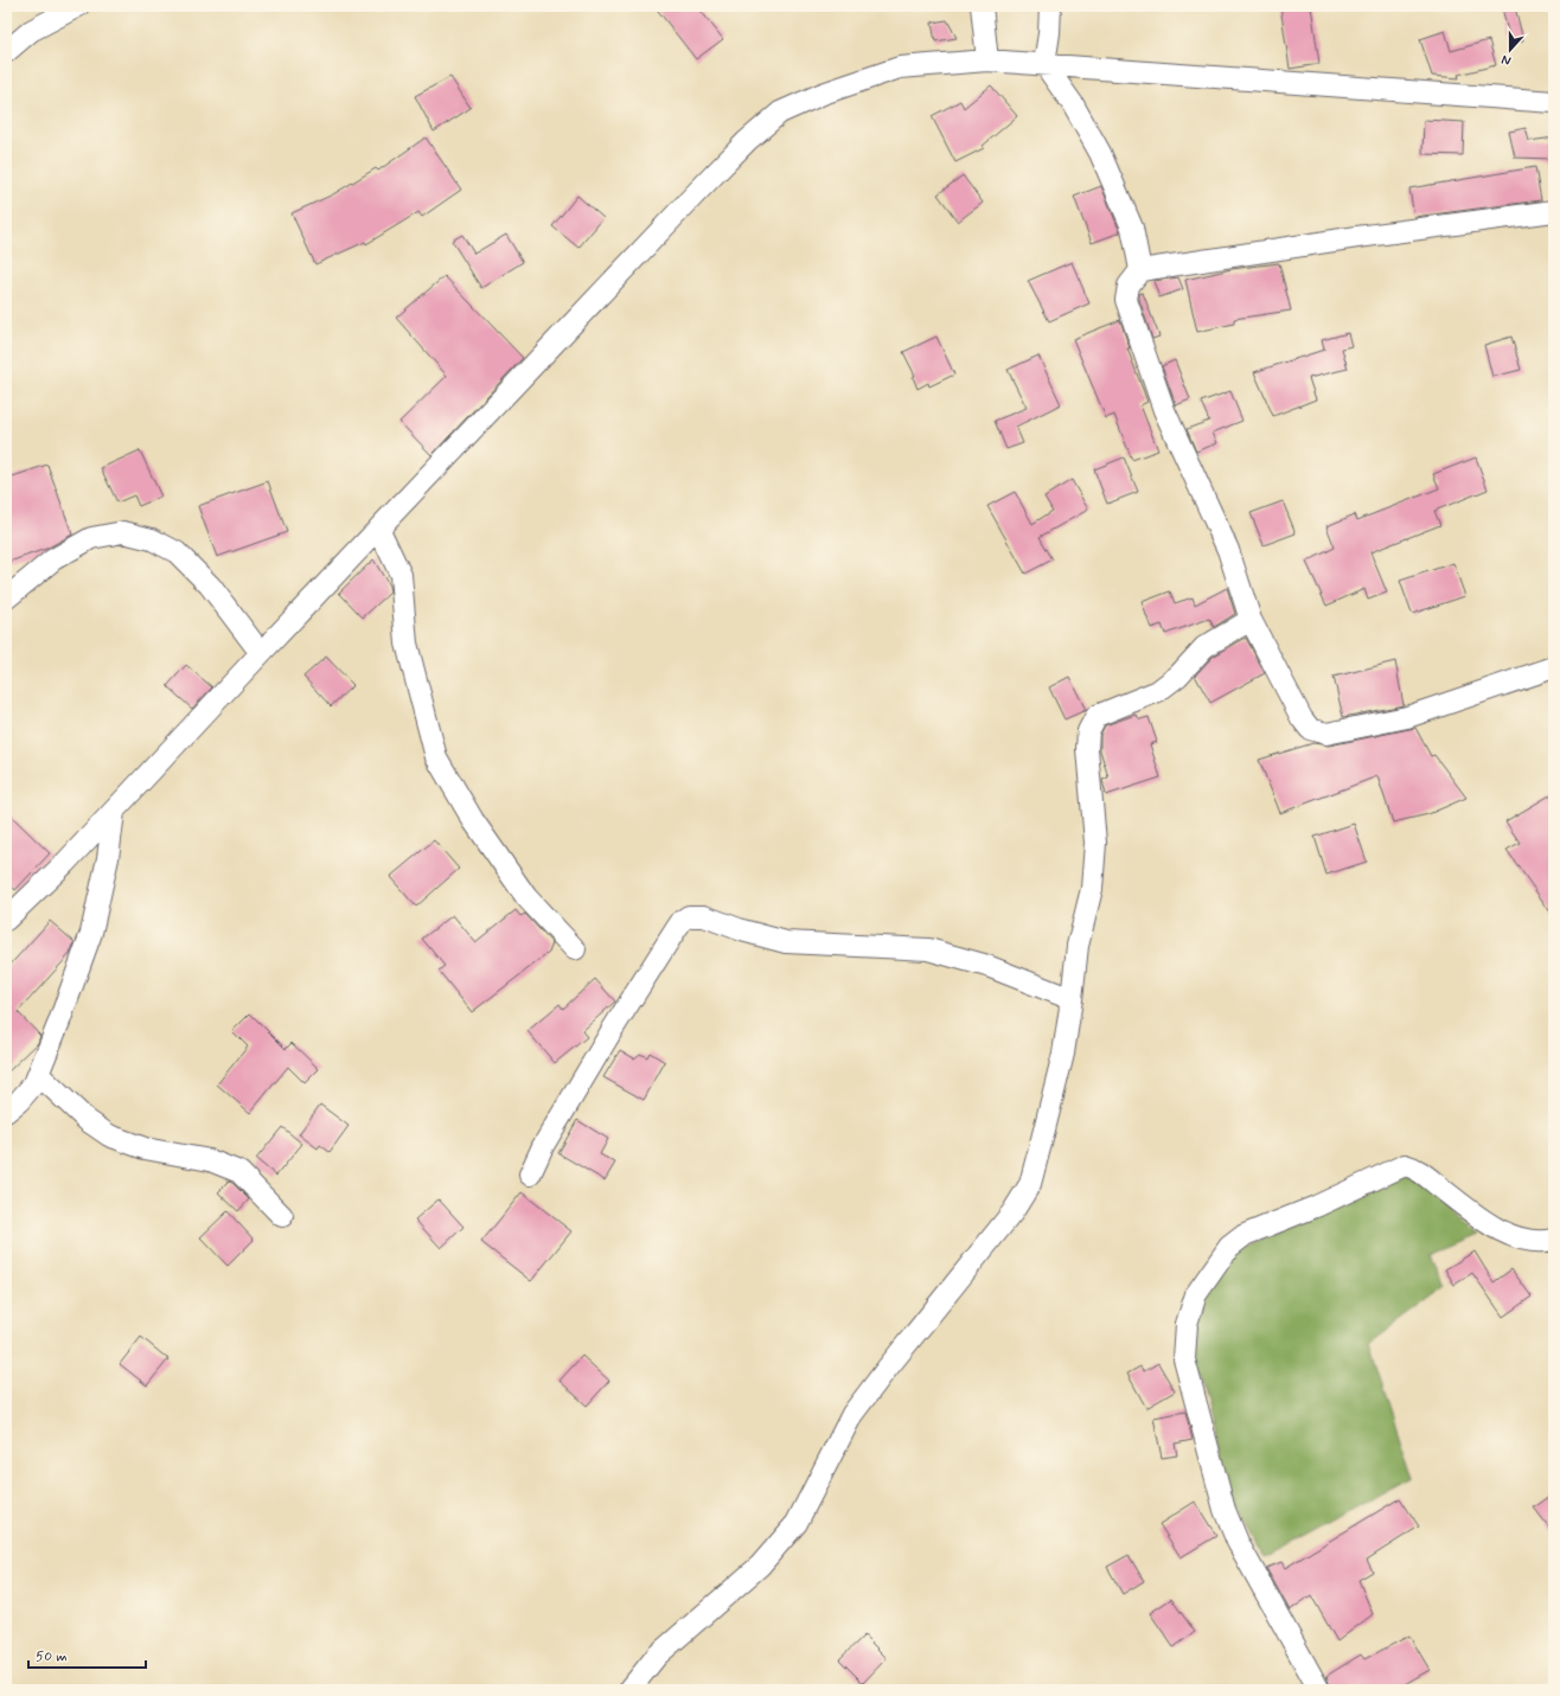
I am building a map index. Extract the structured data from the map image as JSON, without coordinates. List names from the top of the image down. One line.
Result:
{"scale_bar":"50 m","north":"bottom"}
